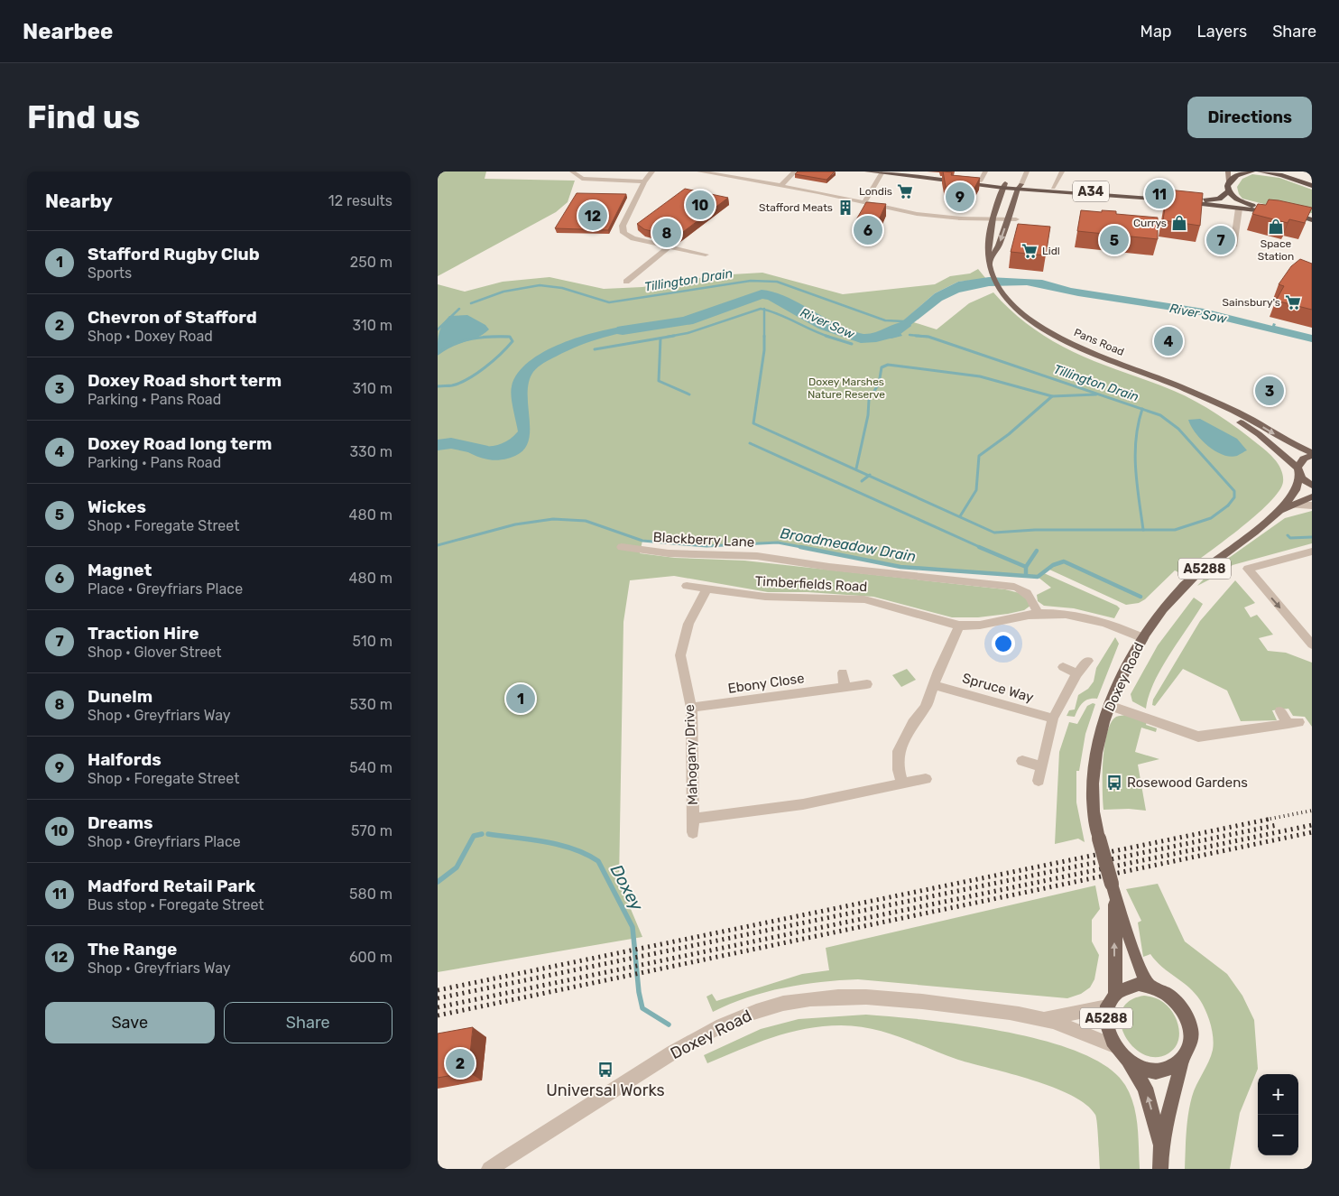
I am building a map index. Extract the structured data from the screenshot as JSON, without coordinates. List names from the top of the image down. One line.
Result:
{"streets":{"highway":["A34"],"main road":["Pans Road","A5288","Doxey Road"],"street":["Blackberry Lane","Timberfields Road","Ebony Close","Spruce Way","Mahogany Drive"]},"crossings":[["A34","Pans Road"],["Pans Road","Doxey Road"],["Blackberry Lane","Timberfields Road"],["A5288","Doxey Road"],["Timberfields Road","Doxey Road"],["Timberfields Road","Mahogany Drive"],["Ebony Close","Mahogany Drive"]],"water":["Tillington Drain","River Sow","Broadmeadow Drain","Doxey"],"parks":["Doxey Marshes Nature Reserve"],"places":{"supermarket":["Londis","Lidl","Sainsbury's"],"building":["Stafford Meats"],"shop":["Currys","Space Station"],"bus stop":["Rosewood Gardens","Universal Works"]},"page":{"header":"Nearbee","nav":["Map","Layers","Share"],"buttons":["Directions",["Save","Share"]],"title":"Find us","heading":["Nearby","12 results"],"pins":["11","9","10","12","6","8","5","7","4","3","1","2"],"list":[{"mark":"1","name":"Stafford Rugby Club","note":"Sports","value":"250 m"},{"mark":"2","name":"Chevron of Stafford","note":"Shop · Doxey Road","value":"310 m"},{"mark":"3","name":"Doxey Road short term","note":"Parking · Pans Road","value":"310 m"},{"mark":"4","name":"Doxey Road long term","note":"Parking · Pans Road","value":"330 m"},{"mark":"5","name":"Wickes","note":"Shop · Foregate Street","value":"480 m"},{"mark":"6","name":"Magnet","note":"Place · Greyfriars Place","value":"480 m"},{"mark":"7","name":"Traction Hire","note":"Shop · Glover Street","value":"510 m"},{"mark":"8","name":"Dunelm","note":"Shop · Greyfriars Way","value":"530 m"},{"mark":"9","name":"Halfords","note":"Shop · Foregate Street","value":"540 m"},{"mark":"10","name":"Dreams","note":"Shop · Greyfriars Place","value":"570 m"},{"mark":"11","name":"Madford Retail Park","note":"Bus stop · Foregate Street","value":"580 m"},{"mark":"12","name":"The Range","note":"Shop · Greyfriars Way","value":"600 m"}],"map_buttons":["+","−"]}}
